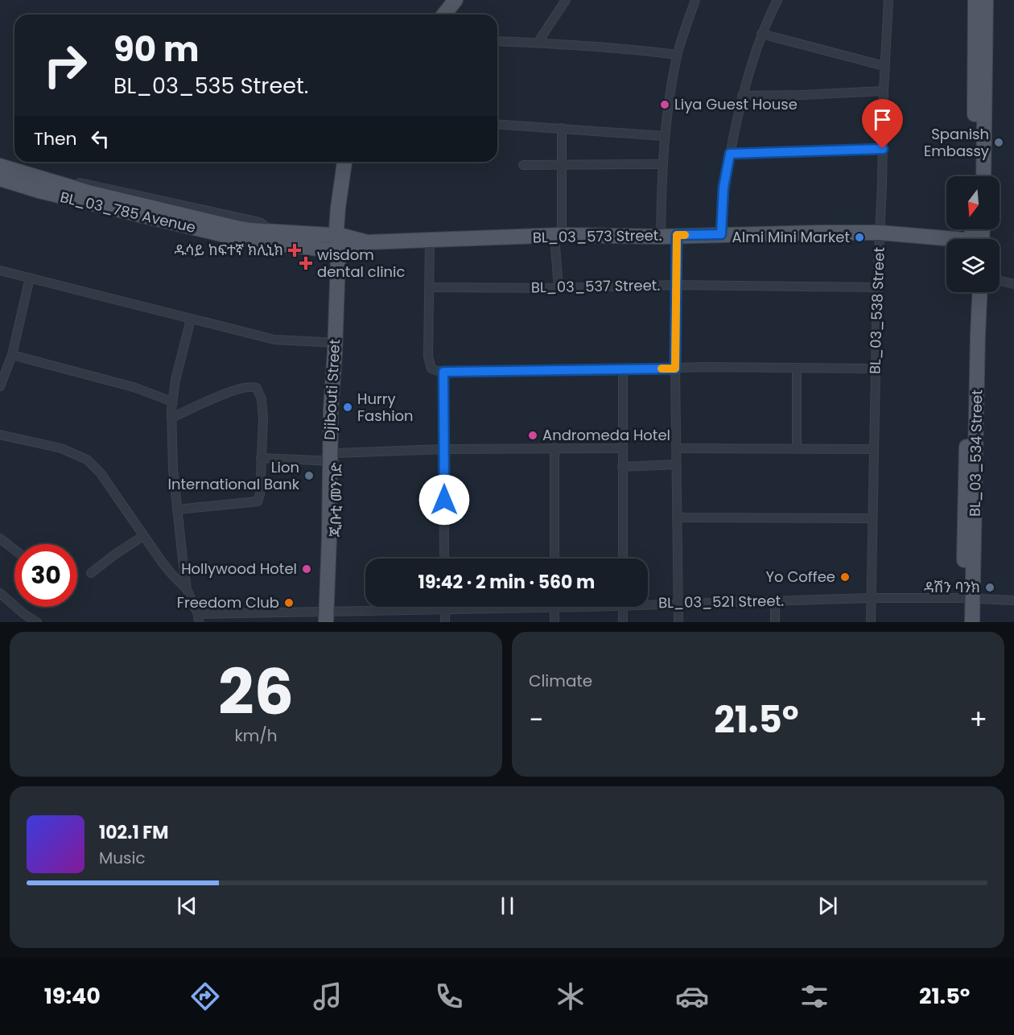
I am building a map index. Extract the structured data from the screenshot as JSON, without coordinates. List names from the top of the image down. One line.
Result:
{"streets":{"main road":["BL_03_785 Avenue","BL_03_573 Street.","Djibouti Street","BL_03_534 Street","ጂቡቲ መንገድ"],"street":["BL_03_537 Street.","BL_03_538 Street","BL_03_521 Street."]},"crossings":[["BL_03_785 Avenue","BL_03_573 Street."],["BL_03_785 Avenue","Djibouti Street"],["BL_03_573 Street.","BL_03_538 Street"],["BL_03_537 Street.","BL_03_538 Street"],["BL_03_538 Street","BL_03_521 Street."],["Djibouti Street","ጂቡቲ መንገድ"],["BL_03_534 Street","BL_03_521 Street."],["ጂቡቲ መንገድ","BL_03_521 Street."]],"places":{"other":["Liya Guest House","Spanish Embassy","Almi Mini Market","Hurry Fashion","Andromeda Hotel","Lion International Bank","Hollywood Hotel","Yo Coffee","ዳሽን ባንክ","Freedom Club"],"health":["ዱሳይ ከፍተኛ ክሊኒክ","wisdom dental clinic"]},"north":"bottom","page":{"turn":["90 m","BL_03_535 Street."],"then":"Then","limit":"30","trip":"19:42 · 2 min · 560 m","tile":[["26","km/h"],"Climate"],"heat":["−","21.5°","+"],"song":["102.1 FM","Music"],"tabs":["19:40","21.5°"]}}
